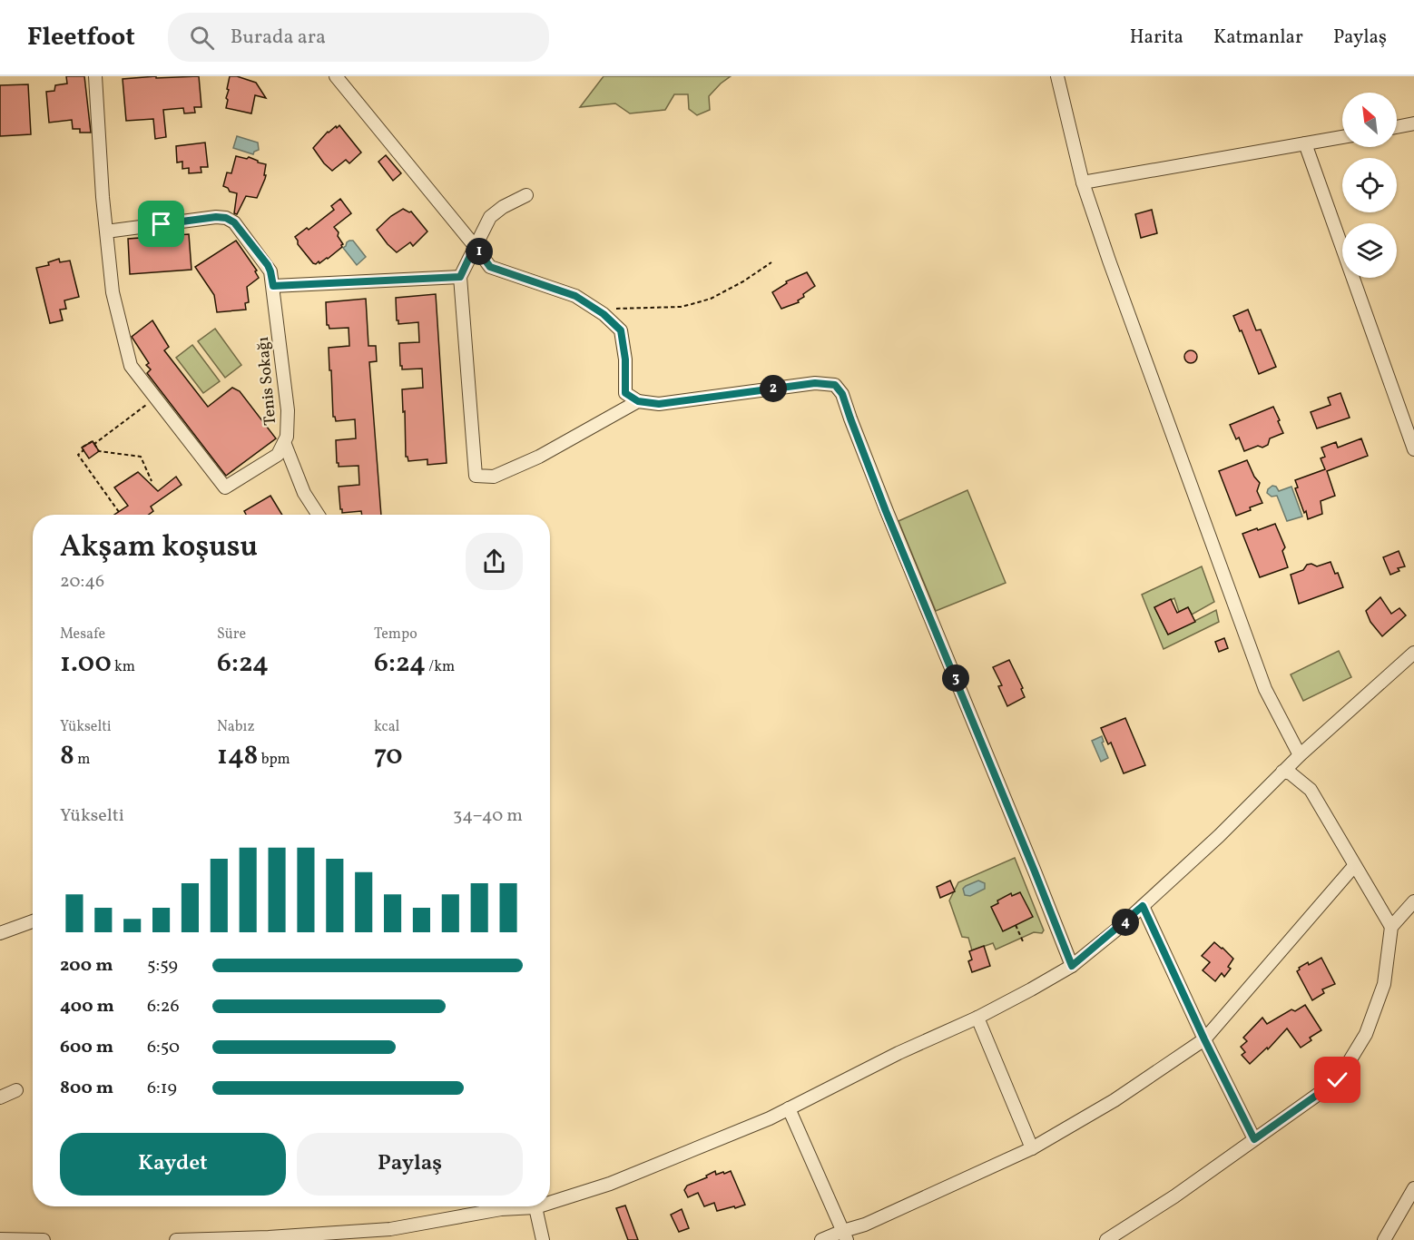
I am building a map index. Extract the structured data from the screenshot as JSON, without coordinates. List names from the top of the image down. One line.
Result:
{"streets":{"street":["Tenis Sokağı"]},"north":"top left","page":{"header":"Fleetfoot","search":"Burada ara","nav":["Harita","Katmanlar","Paylaş"],"pins":["1","2","3","4"],"heading":["Akşam koşusu","20:46"],"stats":[["Mesafe","1.00 km"],["Süre","6:24"],["Tempo","6:24 /km"],["Yükselti","8 m"],["Nabız","148 bpm"],["kcal","70"]],"chart":["Yükselti","34–40 m"],"list":[{"name":"200 m","note":"5:59"},{"name":"400 m","note":"6:26"},{"name":"600 m","note":"6:50"},{"name":"800 m","note":"6:19"}],"buttons":["Kaydet","Paylaş"]}}
